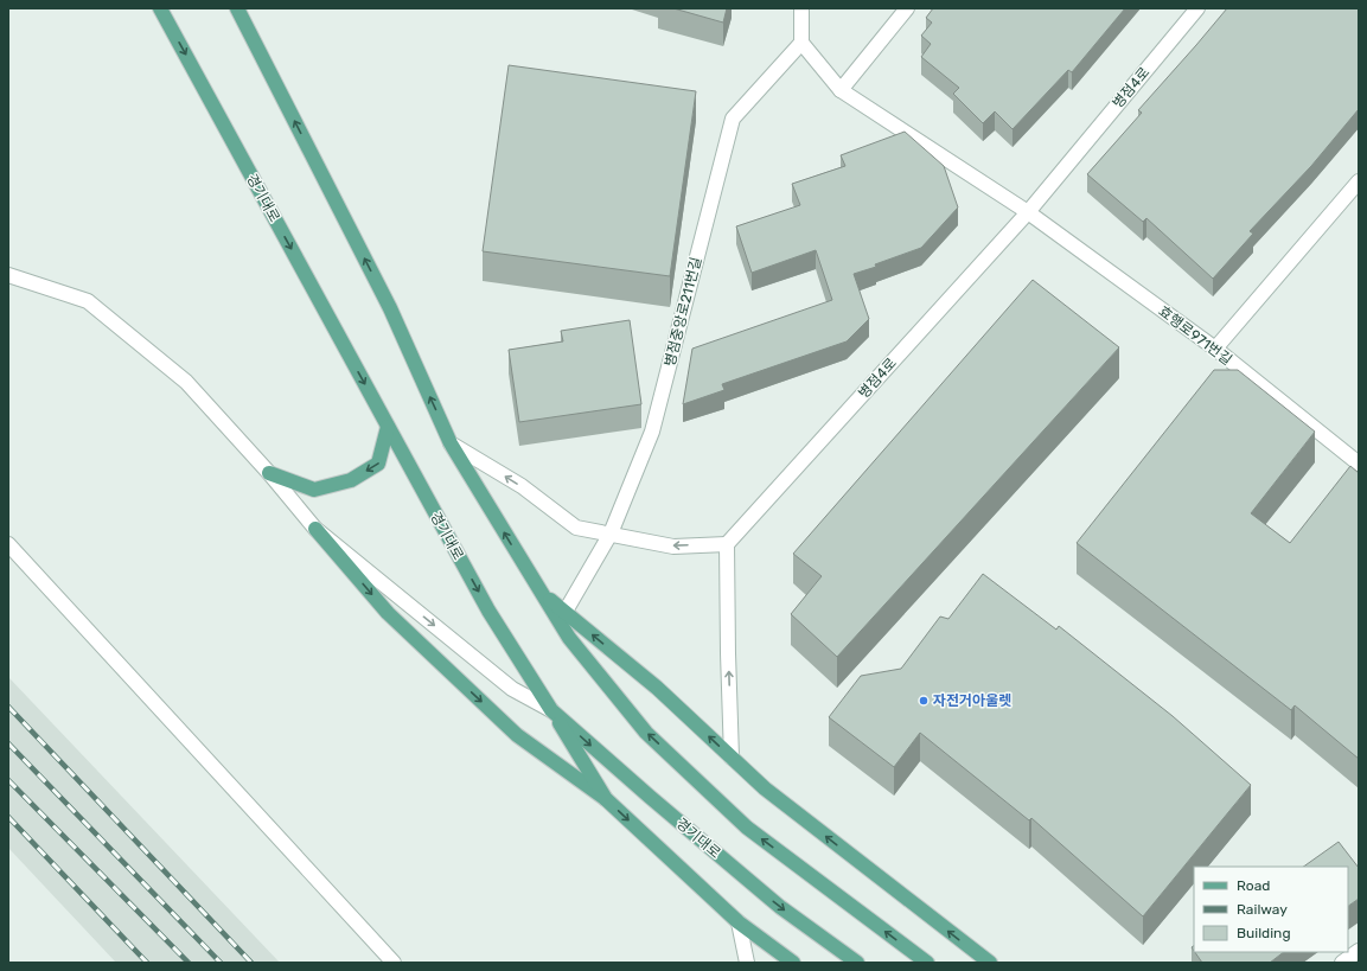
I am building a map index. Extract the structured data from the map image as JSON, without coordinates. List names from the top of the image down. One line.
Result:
{"streets":{"main road":["경기대로"],"street":["병점4로","병점중앙로211번길","효행로971번길"]},"crossings":[["병점4로","효행로971번길"]],"places":["자전거아울렛"],"legend":["Road","Railway","Building"]}
